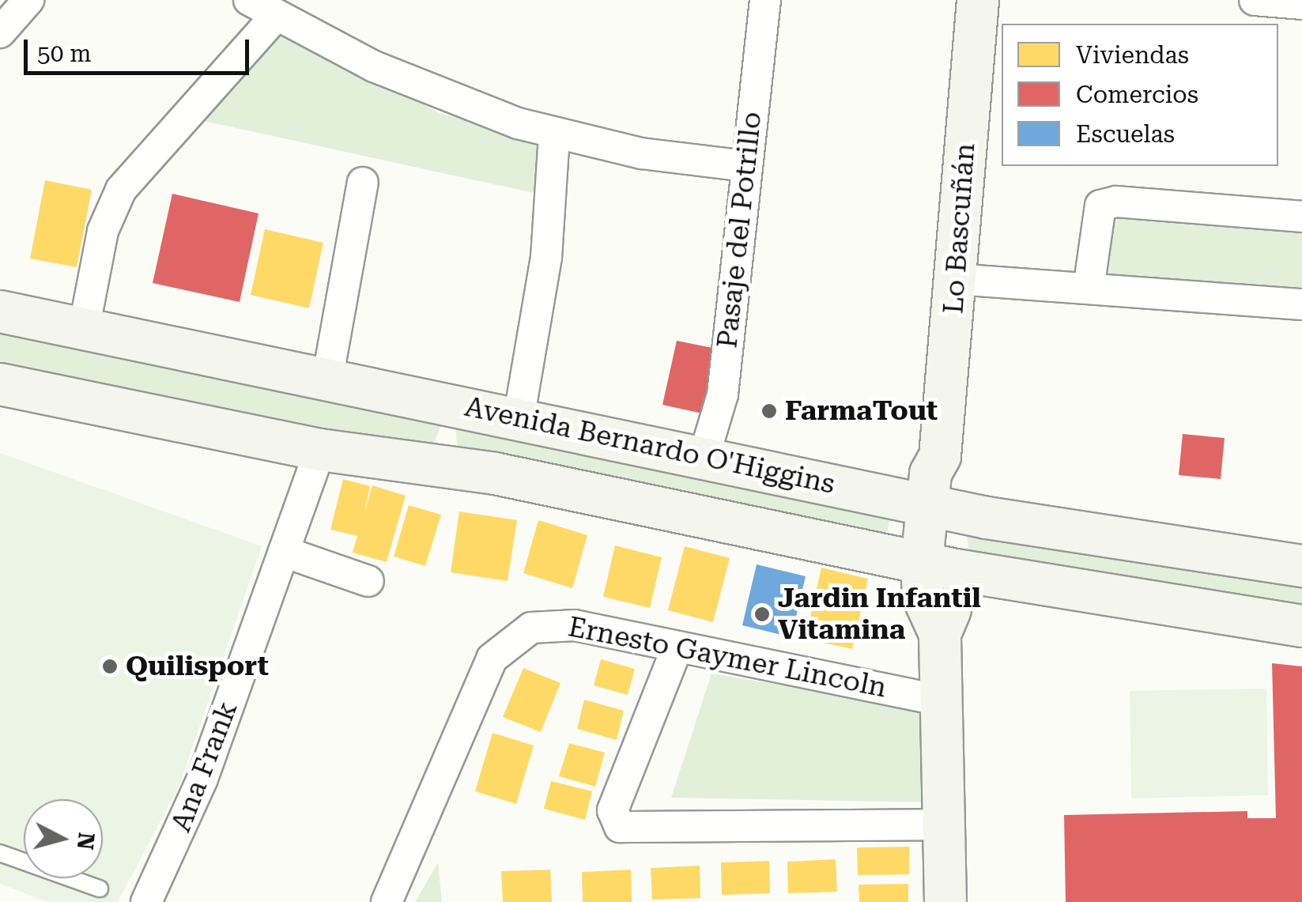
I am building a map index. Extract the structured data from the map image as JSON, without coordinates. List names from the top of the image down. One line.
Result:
{"streets":{"main road":["Lo Bascuñán","Avenida Bernardo O'Higgins"],"street":["Pasaje del Potrillo","Ernesto Gaymer Lincoln","Ana Frank"]},"crossings":[["Lo Bascuñán","Avenida Bernardo O'Higgins"],["Lo Bascuñán","Ernesto Gaymer Lincoln"],["Pasaje del Potrillo","Avenida Bernardo O'Higgins"]],"places":["FarmaTout","Jardin Infantil Vitamina","Quilisport"],"legend":["Viviendas","Comercios","Escuelas"],"scale_bar":"50 m","north":"right"}
